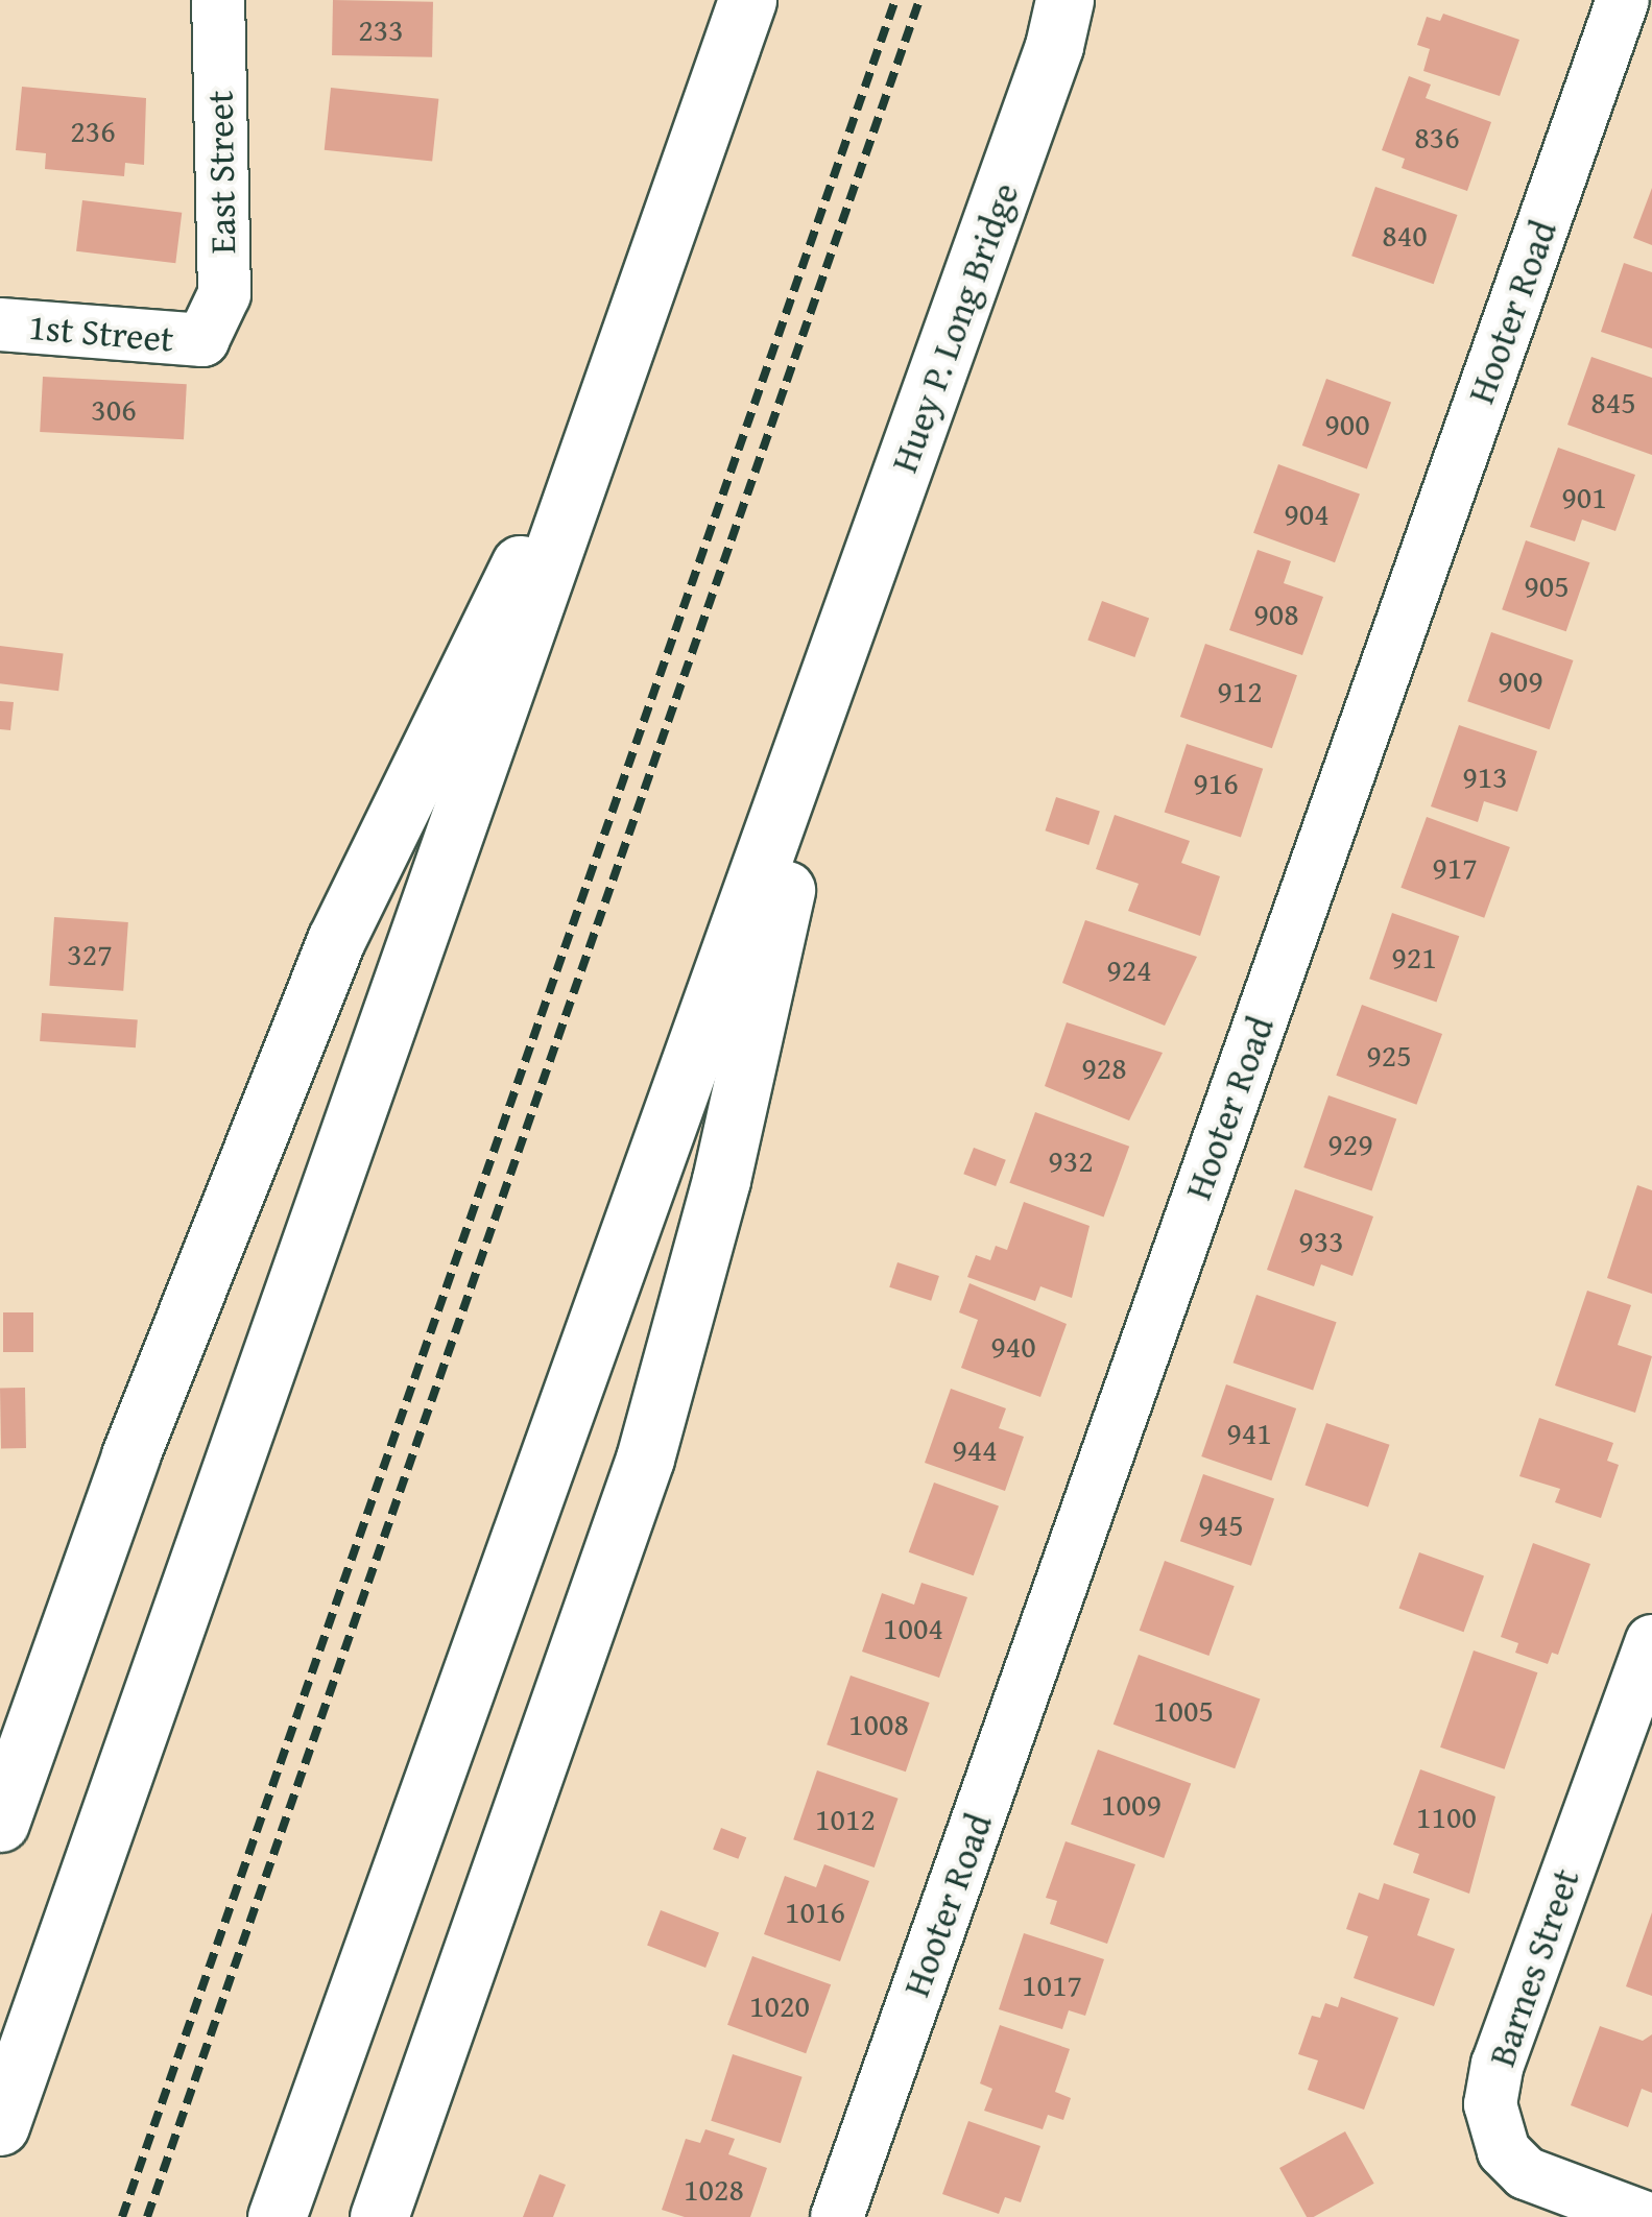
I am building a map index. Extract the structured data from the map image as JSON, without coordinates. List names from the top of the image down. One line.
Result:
{"streets":{"highway":["Huey P. Long Bridge"],"street":["East Street","Hooter Road","1st Street","Barnes Street"]},"crossings":[["East Street","1st Street"]],"house_numbers":["233","236","836","840","845","306","900","901","904","905","908","909","912","913","916","917","327","921","924","925","928","929","932","933","940","941","944","945","1004","1005","1008","1009","1100","1012","1016","1017","1020","1028"]}
